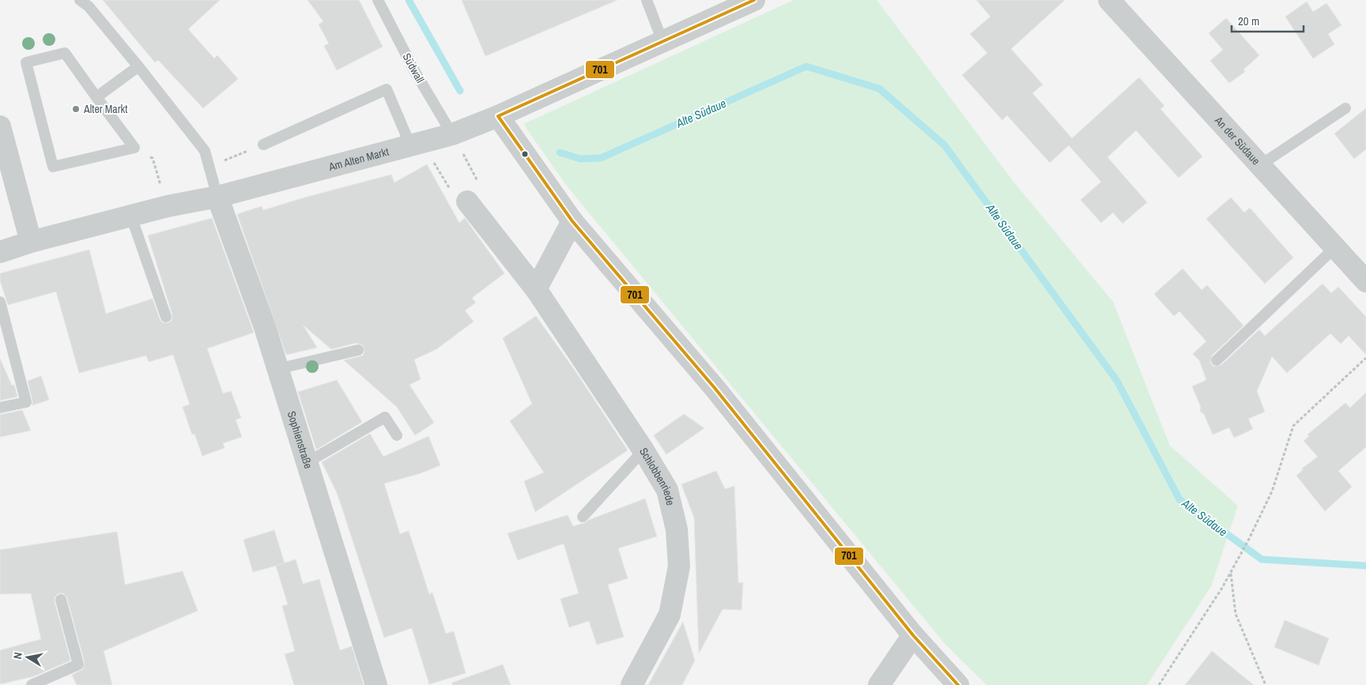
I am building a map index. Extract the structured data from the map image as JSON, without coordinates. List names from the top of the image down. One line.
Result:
{"streets":{"street":["An der Südaue","Am Alten Markt","Sophienstraße","Schlobbenriede"],"lane":["Südwall"]},"crossings":[["Südwall","Am Alten Markt"],["Am Alten Markt","Sophienstraße"]],"water":["Alte Südaue"],"places":["Alter Markt"],"lines":["transit line 701"],"scale_bar":"20 m","north":"left"}
